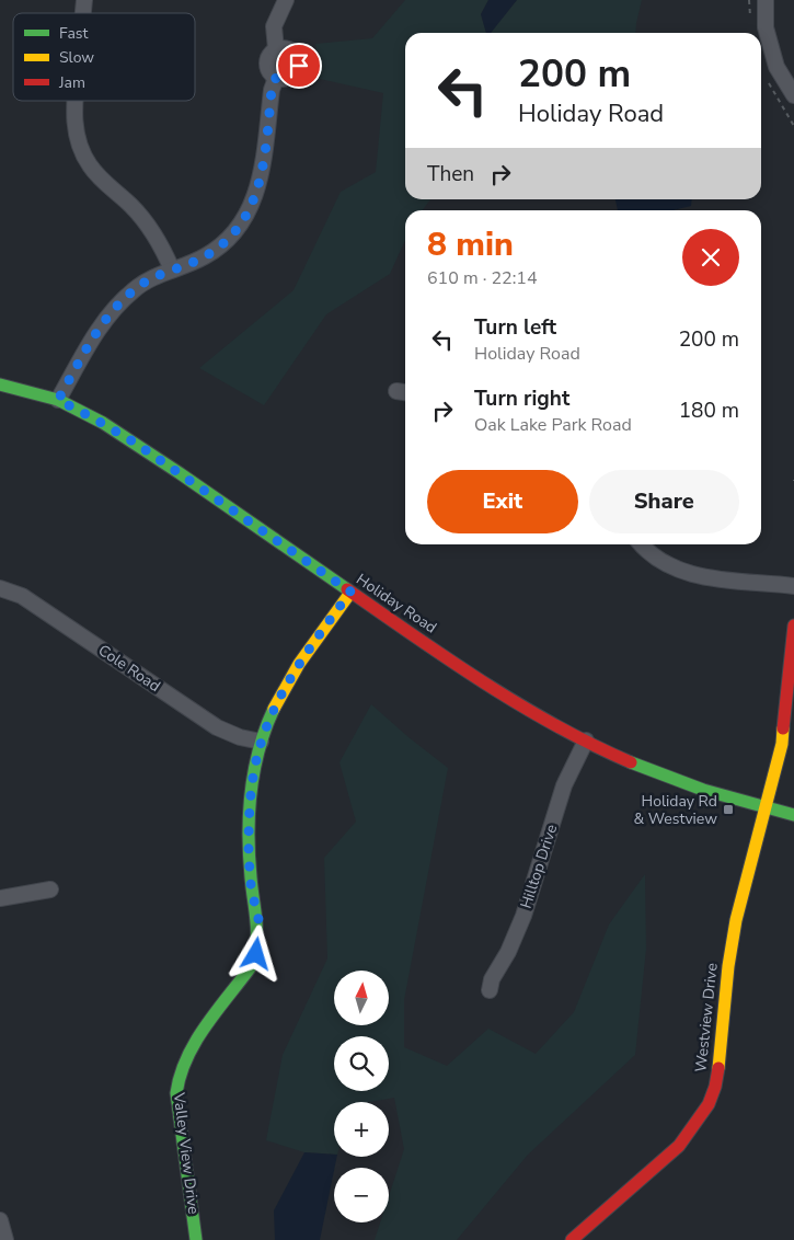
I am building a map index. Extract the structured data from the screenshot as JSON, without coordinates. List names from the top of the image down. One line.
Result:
{"streets":{"street":["Holiday Road","Cole Road","Hilltop Drive","Westview Drive","Valley View Drive"]},"crossings":[["Holiday Road","Hilltop Drive"],["Holiday Road","Westview Drive"],["Holiday Road","Valley View Drive"],["Cole Road","Valley View Drive"]],"places":{"transit":["Holiday Rd & Westview"]},"legend":["Fast","Slow","Jam"],"north":"top","page":{"turn":["200 m","Holiday Road"],"then":"Then","heading":["8 min","610 m · 22:14"],"list":[{"name":"Turn left","note":"Holiday Road","value":"200 m"},{"name":"Turn right","note":"Oak Lake Park Road","value":"180 m"}],"buttons":["Exit","Share"],"map_buttons":["+","−"]}}
